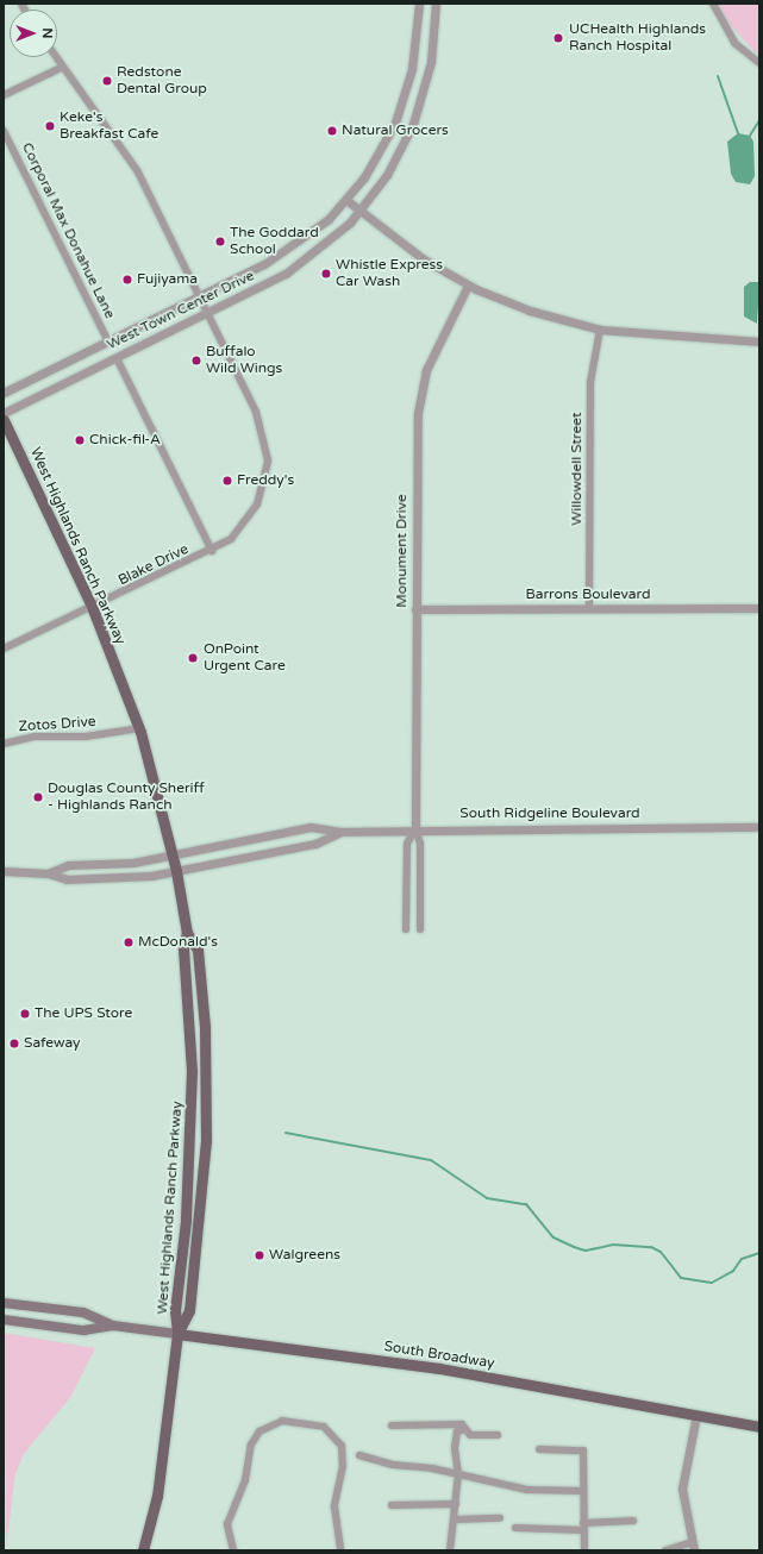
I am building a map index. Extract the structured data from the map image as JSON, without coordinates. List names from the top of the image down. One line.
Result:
{"streets":{"main road":["West Highlands Ranch Parkway","South Broadway"],"street":["Corporal Max Donahue Lane","West Town Center Drive","Willowdell Street","Monument Drive","Blake Drive","Barrons Boulevard","Zotos Drive","South Ridgeline Boulevard"]},"crossings":[["Corporal Max Donahue Lane","West Town Center Drive"],["West Town Center Drive","Blake Drive"],["Willowdell Street","Barrons Boulevard"],["West Highlands Ranch Parkway","Blake Drive"],["West Highlands Ranch Parkway","Zotos Drive"],["West Highlands Ranch Parkway","South Ridgeline Boulevard"],["West Highlands Ranch Parkway","South Broadway"],["Monument Drive","Barrons Boulevard"],["Monument Drive","South Ridgeline Boulevard"]],"places":["UCHealth Highlands Ranch Hospital","Redstone Dental Group","Keke's Breakfast Cafe","Natural Grocers","The Goddard School","Whistle Express Car Wash","Fujiyama","Buffalo Wild Wings","Chick-fil-A","Freddy's","OnPoint Urgent Care","Douglas County Sheriff - Highlands Ranch","McDonald's","The UPS Store","Safeway","Walgreens"],"north":"right"}
